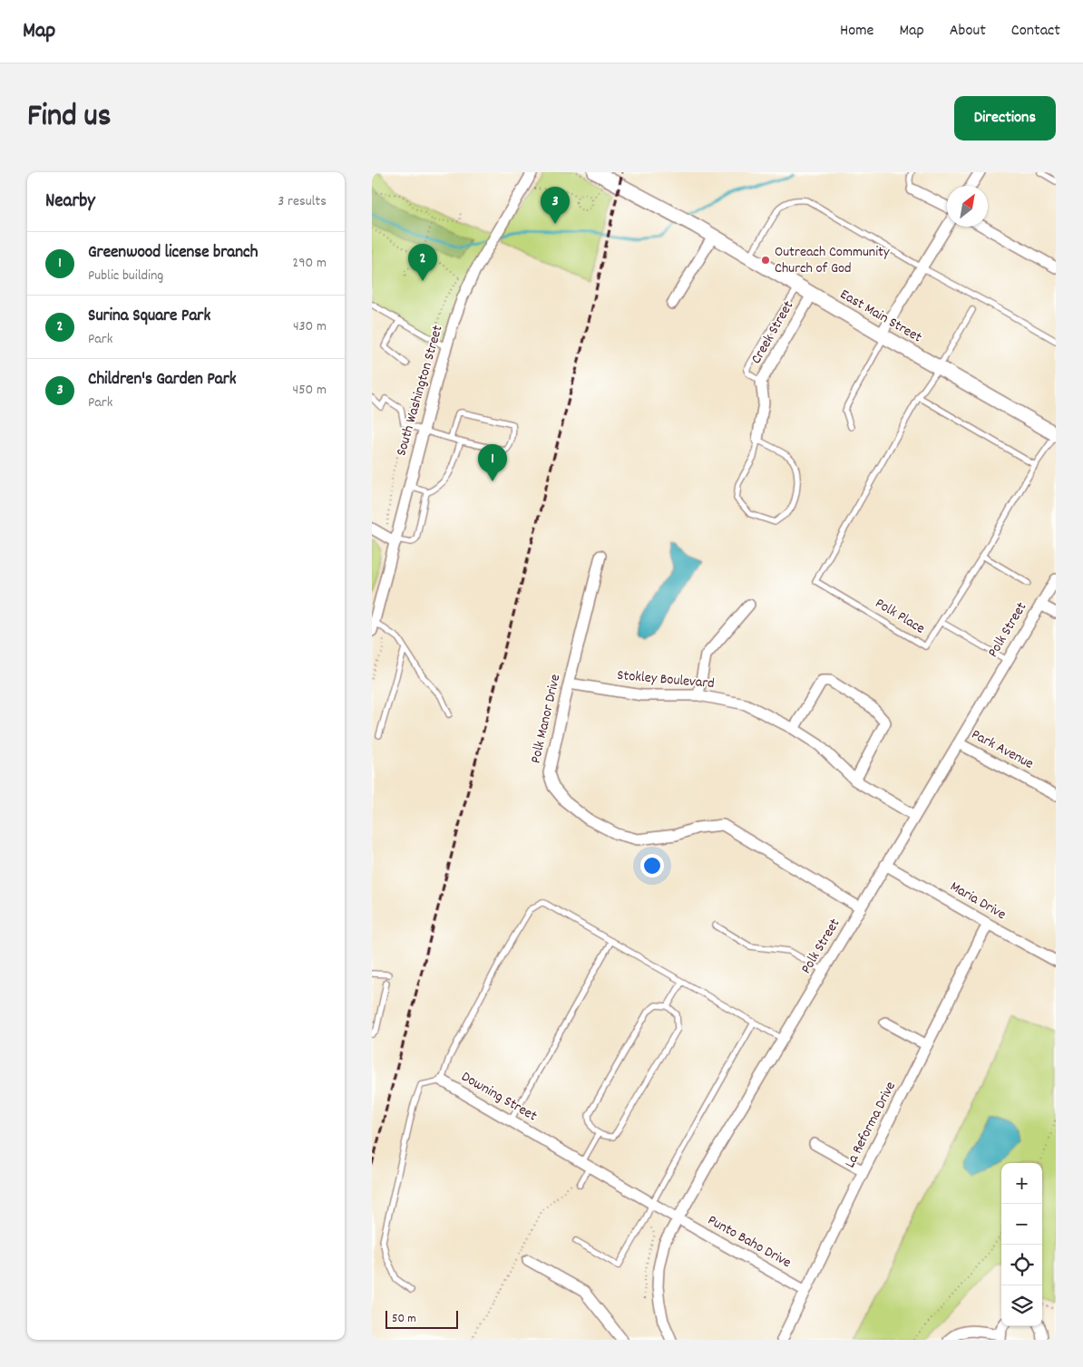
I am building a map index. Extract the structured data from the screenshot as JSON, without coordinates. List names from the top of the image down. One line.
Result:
{"streets":{"main road":["East Main Street"],"street":["Creek Street","South Washington Street","Polk Street","Stokley Boulevard","Polk Manor Drive","Park Avenue","Maria Drive","Downing Street","La Reforma Drive","Punto Baho Drive"],"lane":["Polk Place"]},"crossings":[["East Main Street","Creek Street"],["East Main Street","Polk Place"],["Polk Street","Stokley Boulevard"],["Polk Street","Polk Manor Drive"],["Polk Street","Park Avenue"],["Polk Street","Maria Drive"],["Polk Street","Downing Street"],["Polk Street","Punto Baho Drive"],["Stokley Boulevard","Polk Manor Drive"],["Maria Drive","La Reforma Drive"],["Downing Street","Punto Baho Drive"],["La Reforma Drive","Punto Baho Drive"]],"places":["Outreach Community Church of God"],"scale_bar":"50 m","north":"top right","page":{"header":"Map","nav":["Home","Map","About","Contact"],"title":"Find us","buttons":"Directions","heading":["Nearby","3 results"],"pins":["3","2","1"],"list":[{"mark":"1","name":"Greenwood license branch","note":"Public building","value":"290 m"},{"mark":"2","name":"Surina Square Park","note":"Park","value":"430 m"},{"mark":"3","name":"Children's Garden Park","note":"Park","value":"450 m"}],"map_buttons":["+","−"],"scale":"50 m"}}
